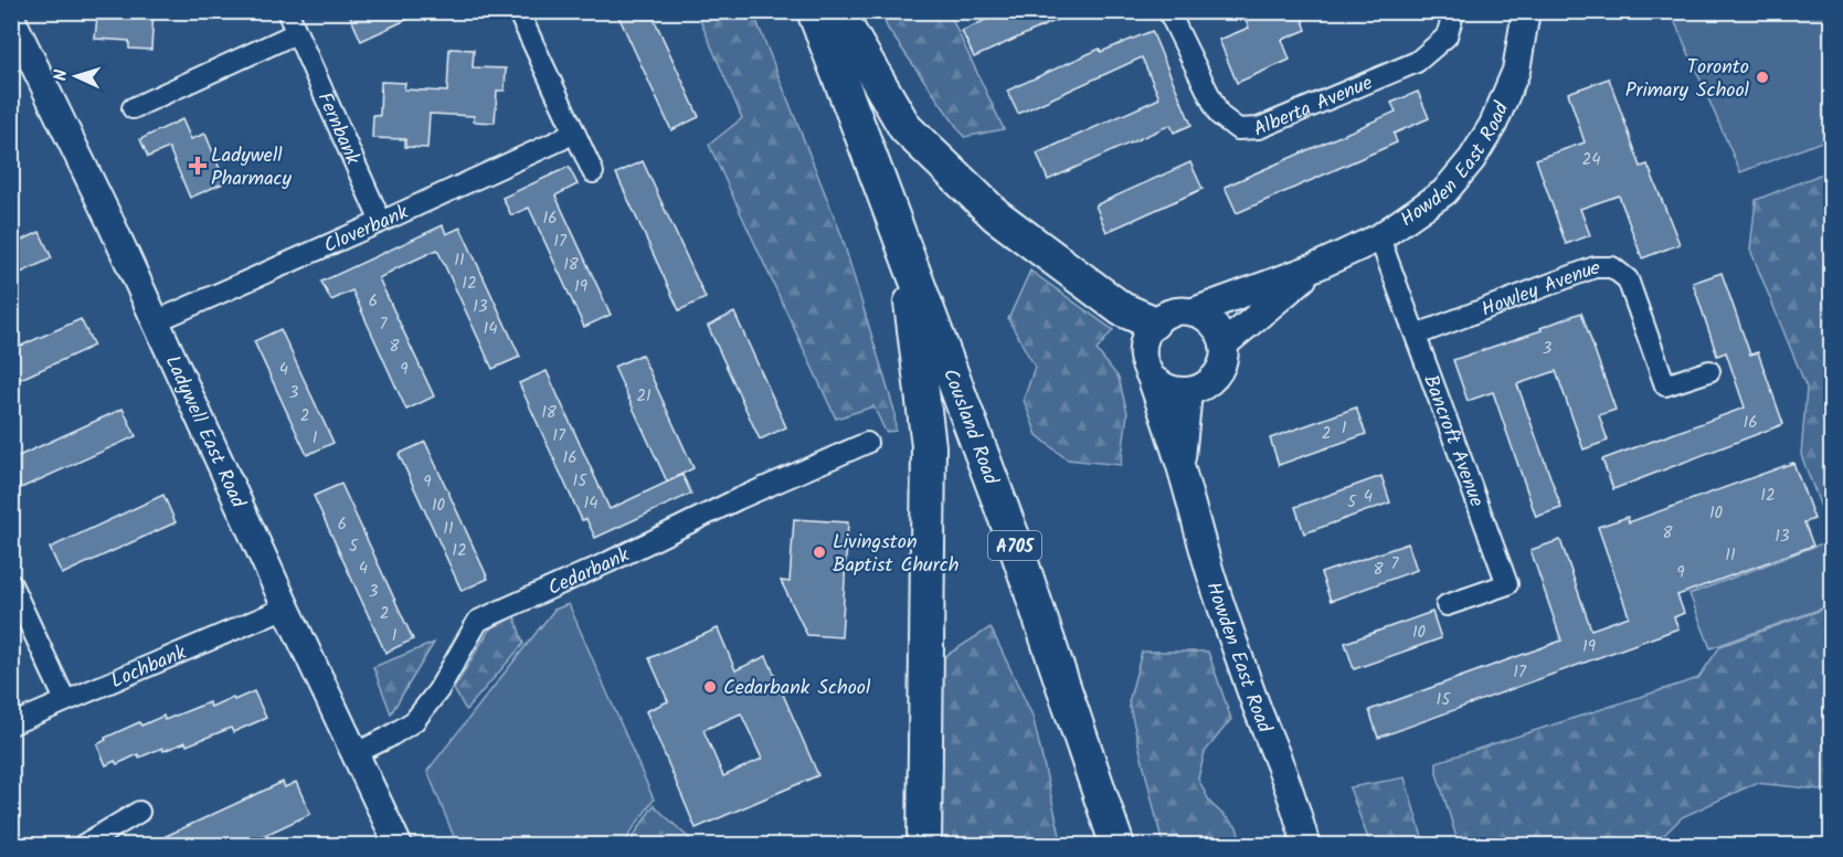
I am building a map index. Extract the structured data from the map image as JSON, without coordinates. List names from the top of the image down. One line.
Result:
{"streets":{"main road":["Cousland Road","A705"],"street":["Alberta Avenue","Fernbank","Howden East Road","Cloverbank","Howley Avenue","Ladywell East Road","Bancroft Avenue","Cedarbank","Lochbank"]},"crossings":[["Fernbank","Cloverbank"],["Howden East Road","Bancroft Avenue"],["Cloverbank","Ladywell East Road"],["Howley Avenue","Bancroft Avenue"],["Ladywell East Road","Cedarbank"],["Ladywell East Road","Lochbank"]],"places":{"other":["Toronto Primary School","Livingston Baptist Church","Cedarbank School"],"health":["Ladywell Pharmacy"]},"house_numbers":["24","16","17","11","18","12","19","6","13","7","14","8","3","4","9","3","21","18","2","16","1","2","17","1","16","15","9","12","4","5","14","10","10","6","11","8","13","5","12","11","7","4","8","9","3","2","10","1","19","17","15"],"north":"left"}
